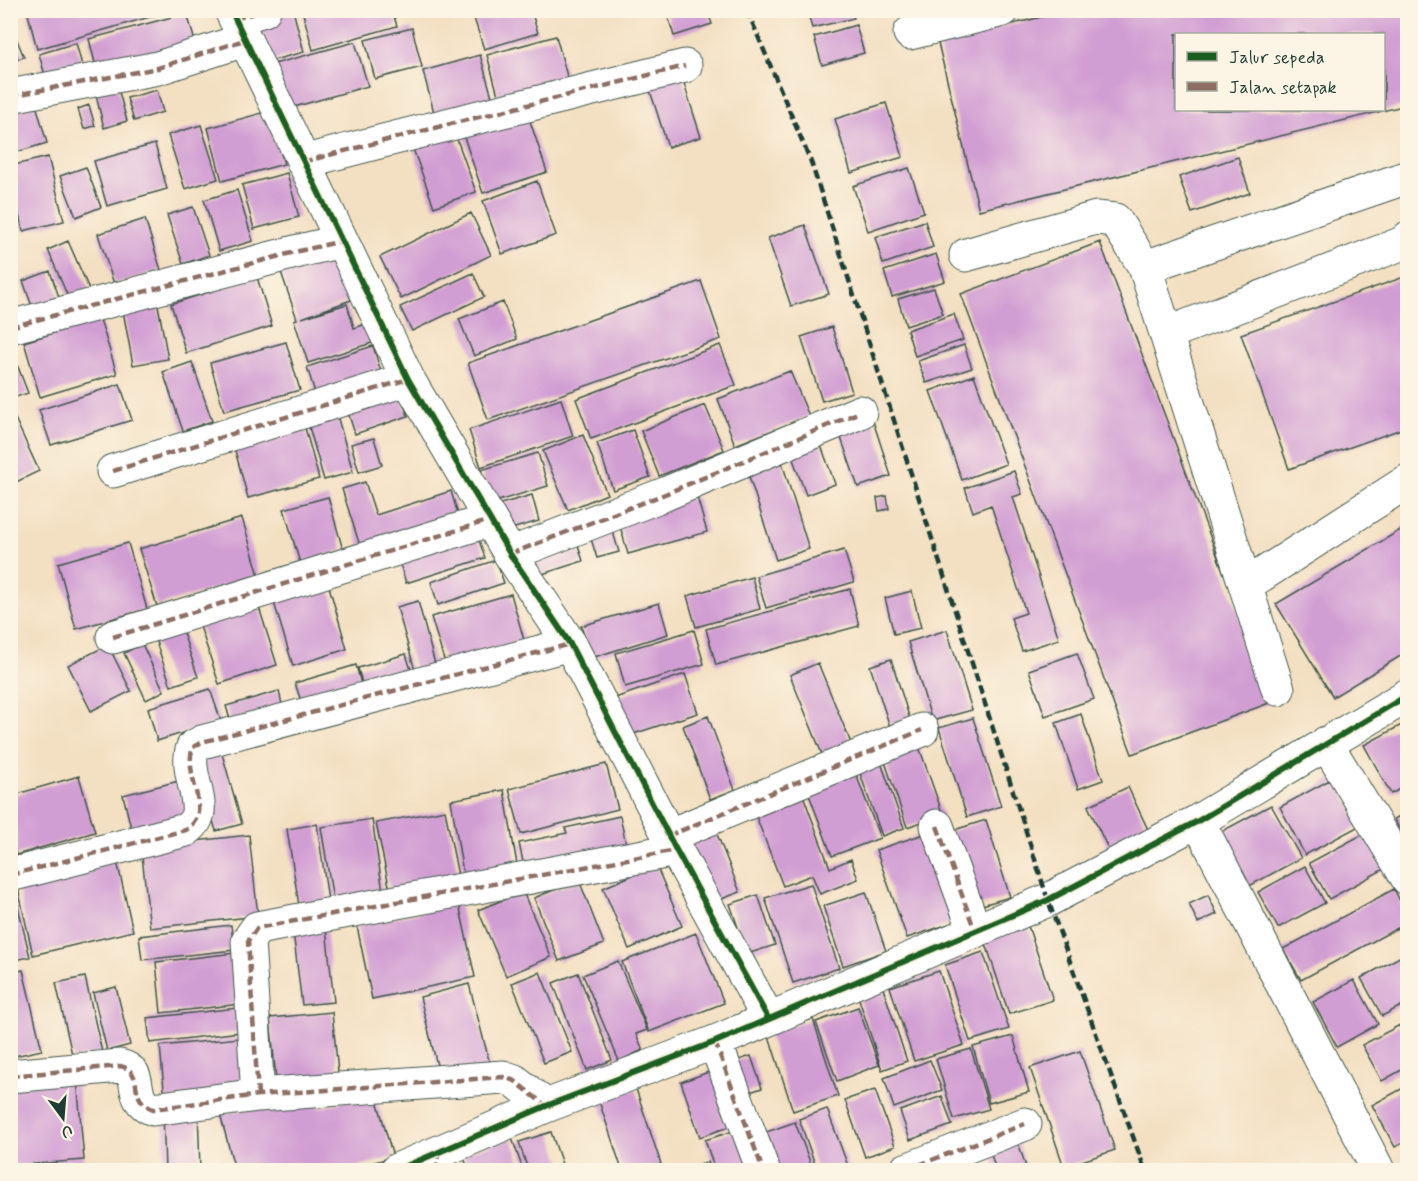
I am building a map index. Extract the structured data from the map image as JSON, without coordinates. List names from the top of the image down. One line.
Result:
{"legend":["Jalur sepeda","Jalan setapak"],"north":"bottom"}
